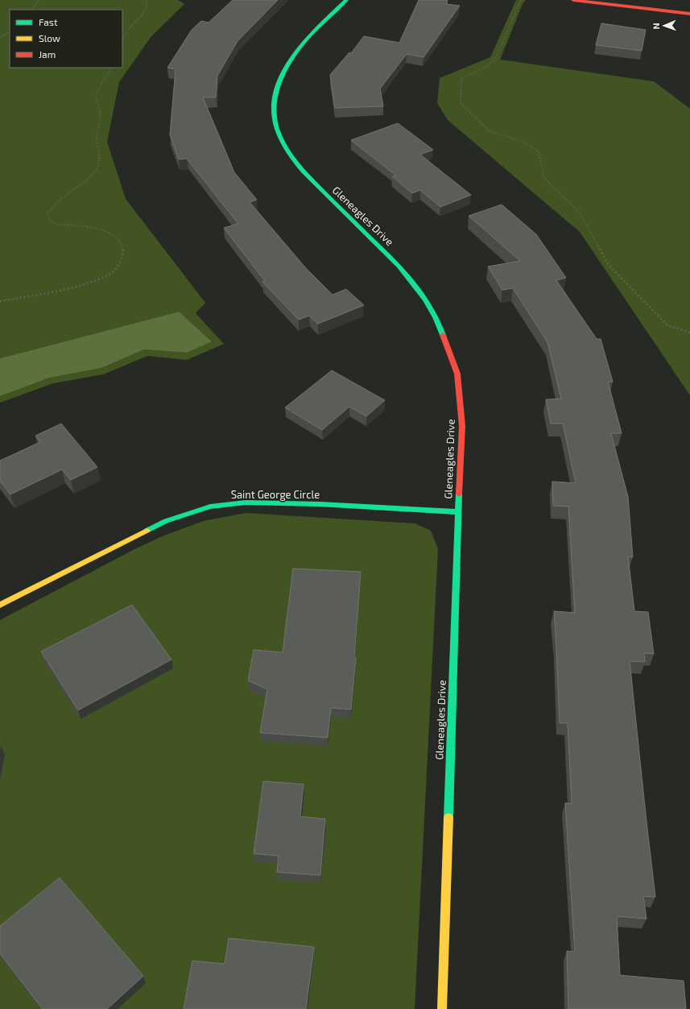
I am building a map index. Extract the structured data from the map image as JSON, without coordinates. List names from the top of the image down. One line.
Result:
{"streets":{"street":["Gleneagles Drive","Saint George Circle"]},"crossings":[["Gleneagles Drive","Saint George Circle"]],"legend":["Fast","Slow","Jam"],"north":"left"}
